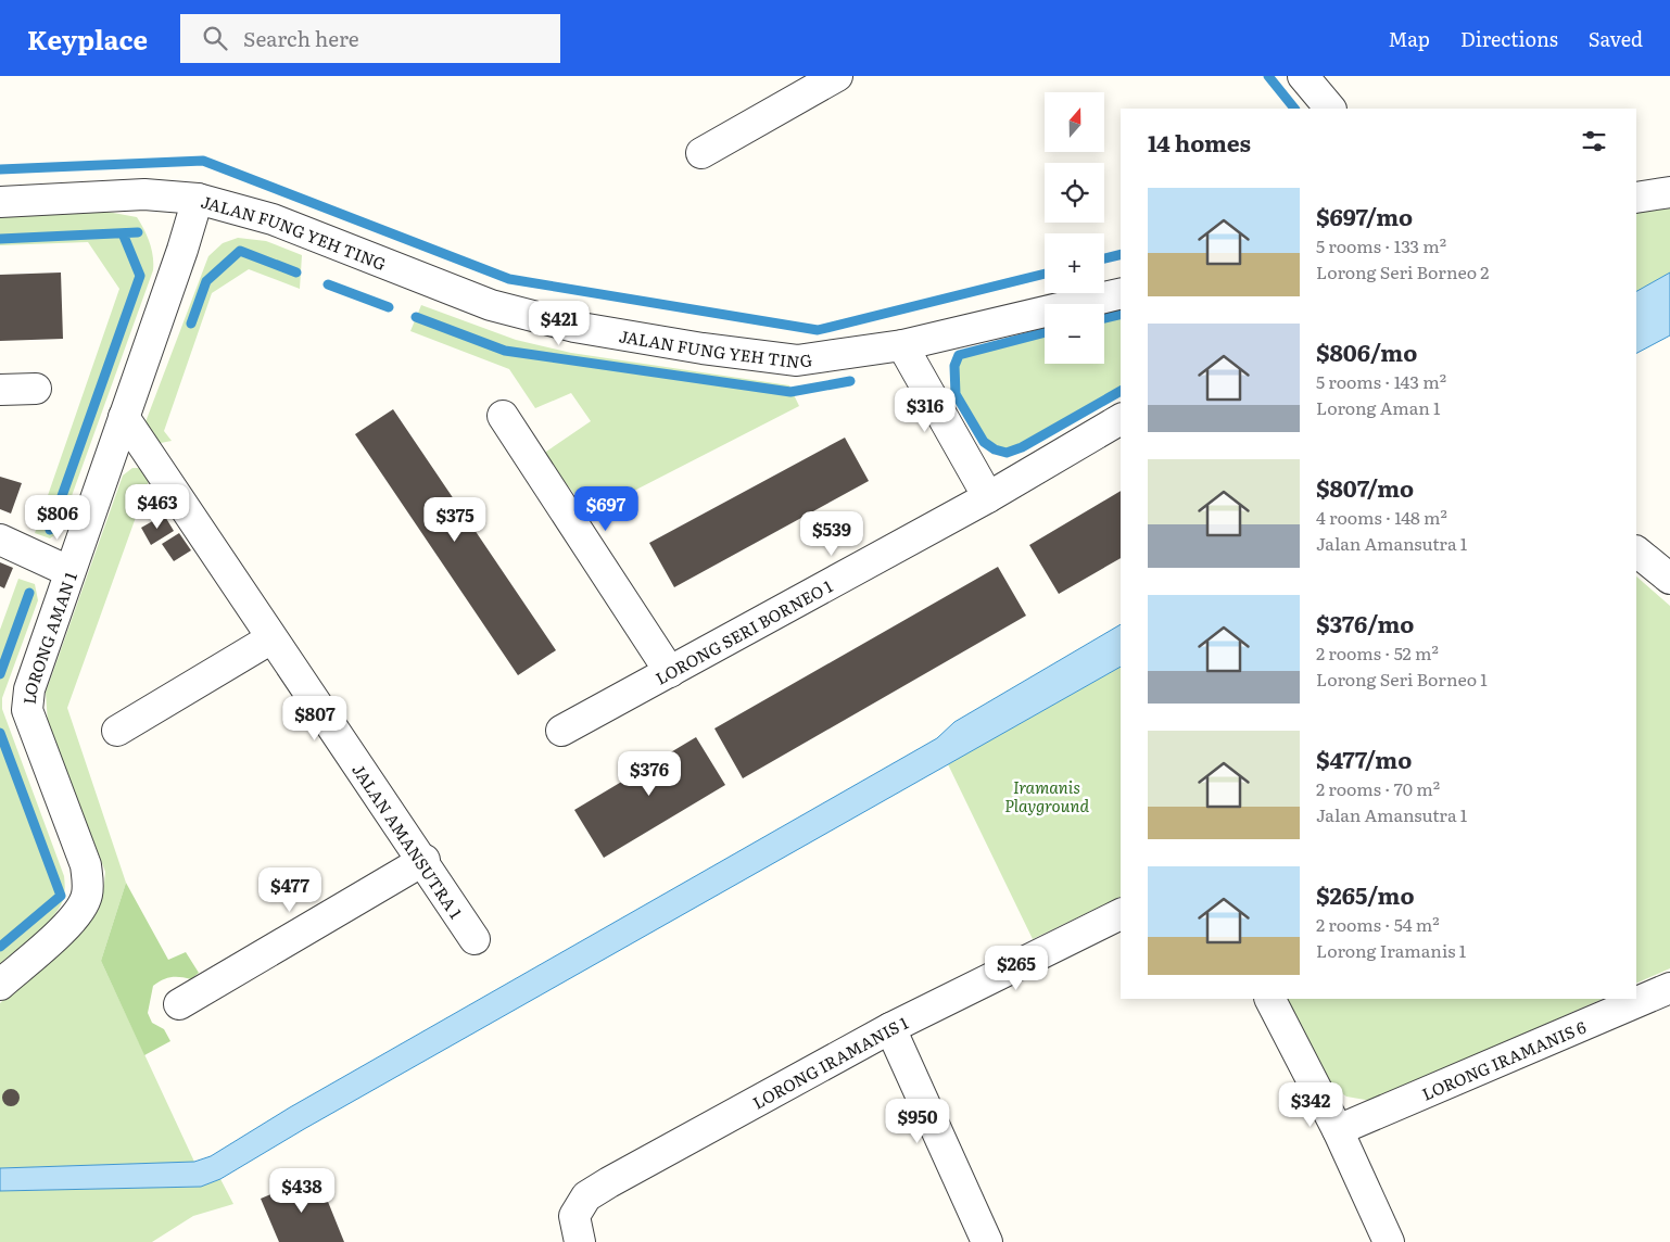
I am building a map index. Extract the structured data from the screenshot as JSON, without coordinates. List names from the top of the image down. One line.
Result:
{"streets":{"street":["JALAN FUNG YEH TING","LORONG SERI BORNEO 1","LORONG AMAN 1","JALAN AMANSUTRA 1","LORONG IRAMANIS 6","LORONG IRAMANIS 1"]},"crossings":[["JALAN FUNG YEH TING","LORONG AMAN 1"],["LORONG AMAN 1","JALAN AMANSUTRA 1"]],"parks":["Iramanis Playground"],"north":"top","page":{"header":"Keyplace","search":"Search here","nav":["Map","Directions","Saved"],"map_buttons":["+","−"],"heading":"14 homes","list":[{"name":"$697/mo","note":"5 rooms · 133 m² · Lorong Seri Borneo 2"},{"name":"$806/mo","note":"5 rooms · 143 m² · Lorong Aman 1"},{"name":"$807/mo","note":"4 rooms · 148 m² · Jalan Amansutra 1"},{"name":"$376/mo","note":"2 rooms · 52 m² · Lorong Seri Borneo 1"},{"name":"$477/mo","note":"2 rooms · 70 m² · Jalan Amansutra 1"},{"name":"$265/mo","note":"2 rooms · 54 m² · Lorong Iramanis 1"}],"price":["$421","$316","$463","$697","$806","$375","$539","$807","$376","$477","$265","$342","$950","$438"]}}
